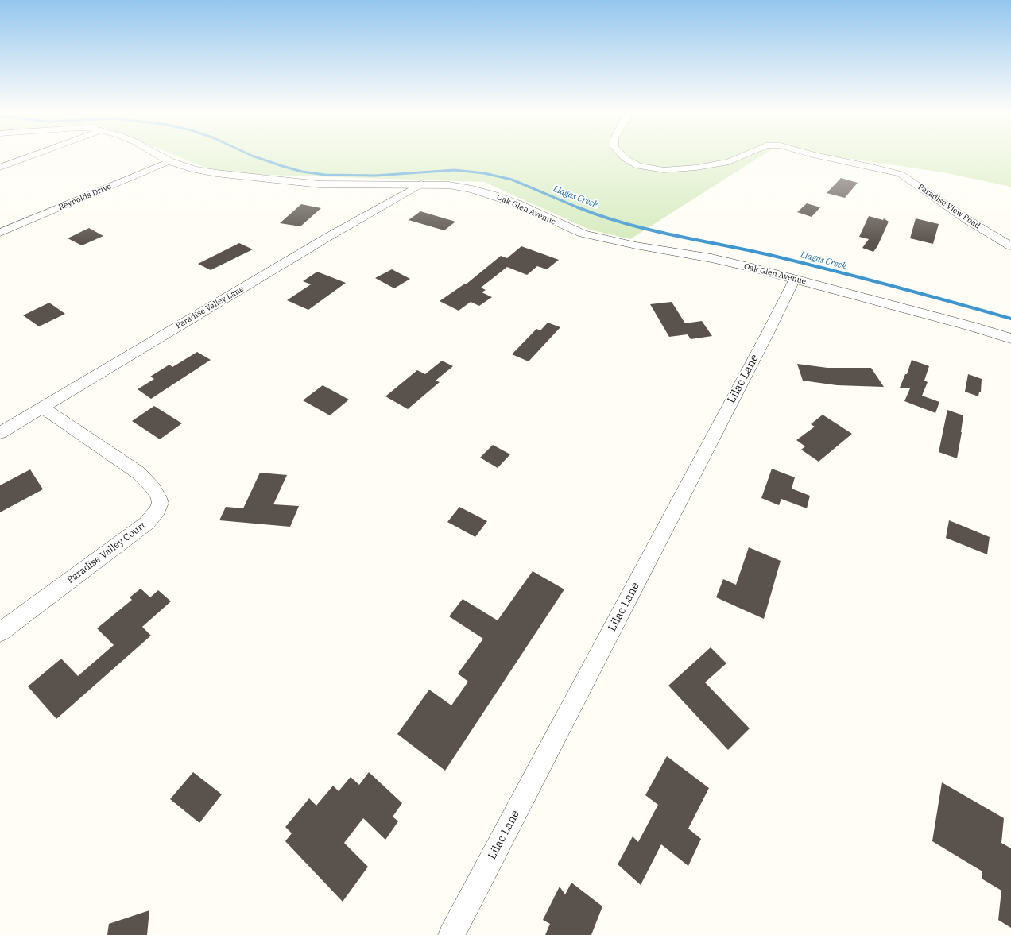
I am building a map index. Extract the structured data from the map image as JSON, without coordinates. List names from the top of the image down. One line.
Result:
{"streets":{"street":["Reynolds Drive","Paradise View Road","Oak Glen Avenue","Paradise Valley Lane","Lilac Lane","Paradise Valley Court"]},"crossings":[["Reynolds Drive","Oak Glen Avenue"],["Oak Glen Avenue","Paradise Valley Lane"],["Oak Glen Avenue","Lilac Lane"],["Paradise Valley Lane","Paradise Valley Court"]],"water":["Llagas Creek"]}
